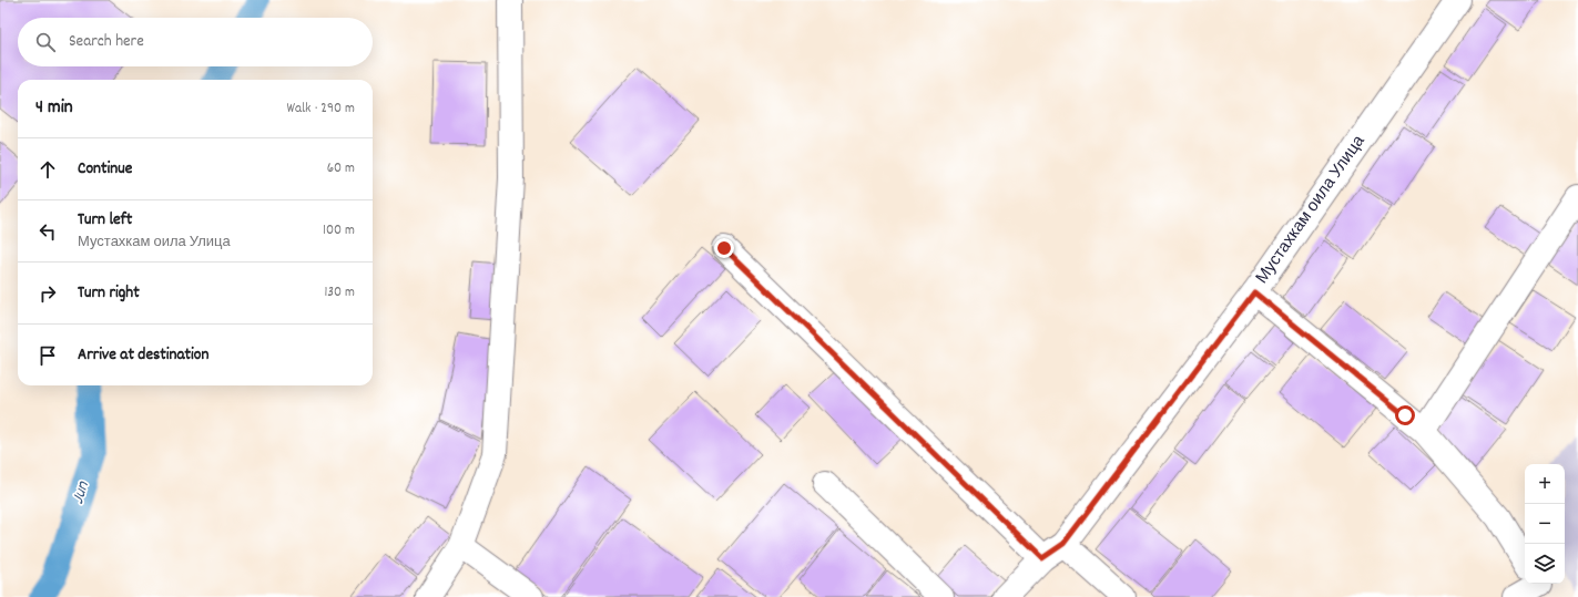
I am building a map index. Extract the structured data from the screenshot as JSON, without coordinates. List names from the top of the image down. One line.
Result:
{"streets":{"street":["Мустахкам оила Улица"]},"water":["Jun"],"page":{"search":"Search here","heading":["4 min","Walk · 290 m"],"list":[["Continue","60 m"],["Turn left","Мустахкам оила Улица","100 m"],["Turn right","130 m"],"Arrive at destination"],"map_buttons":["+","−"]}}
